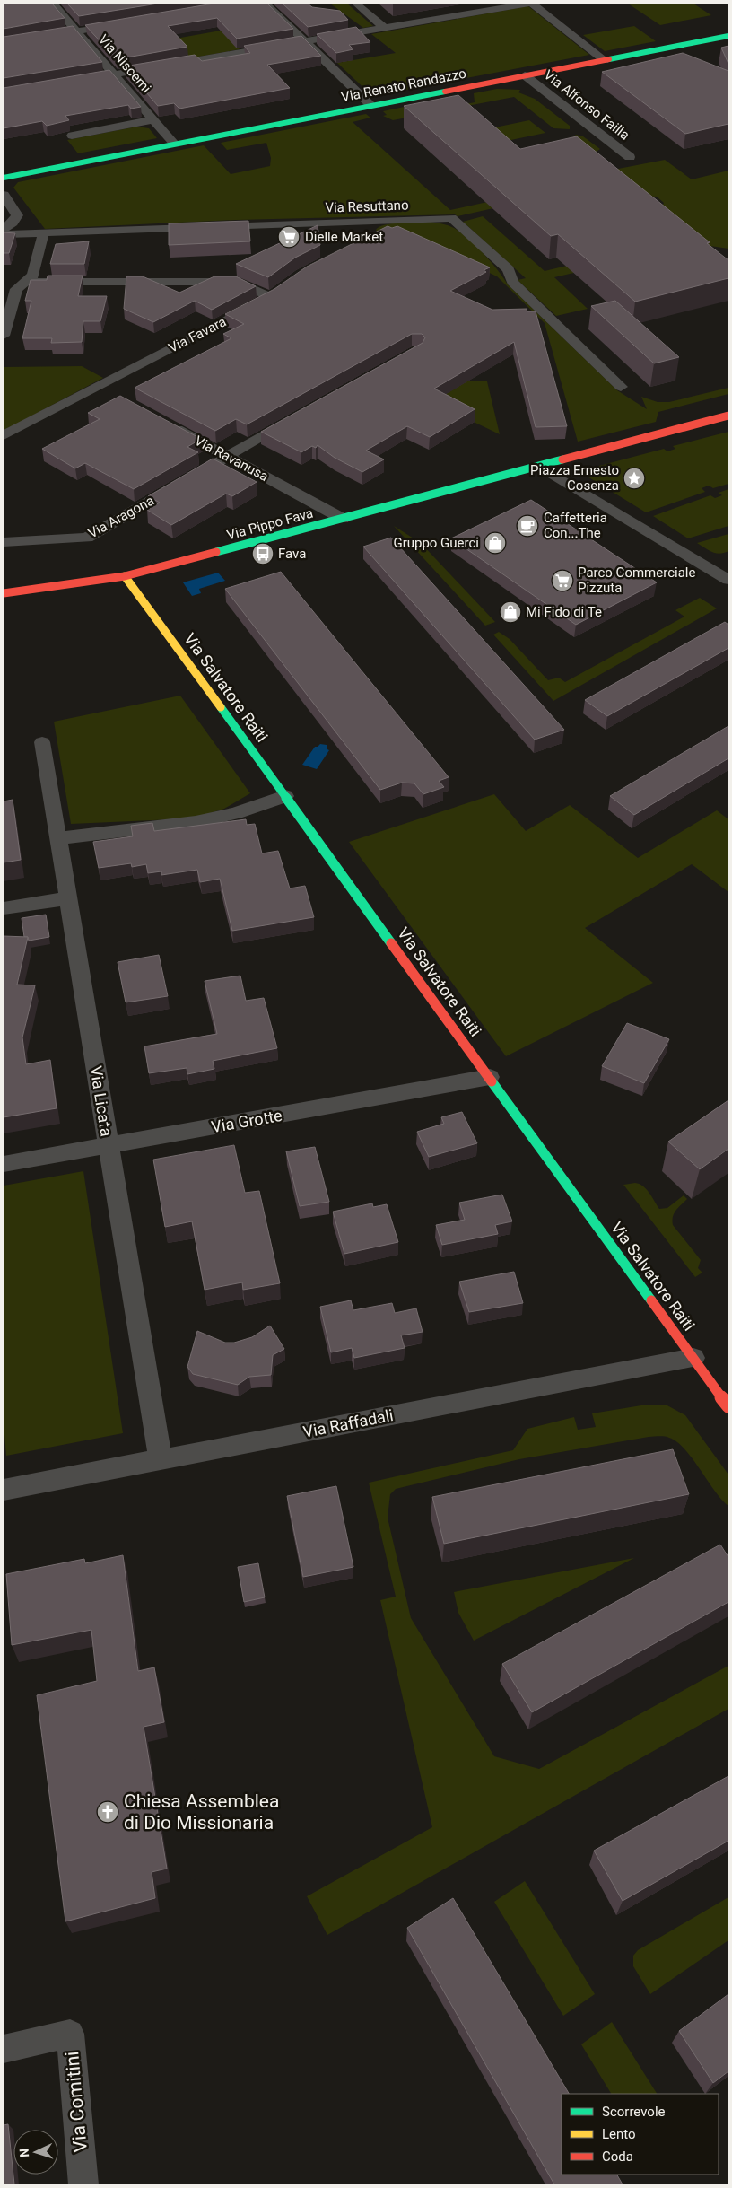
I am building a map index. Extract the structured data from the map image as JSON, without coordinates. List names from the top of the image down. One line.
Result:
{"streets":{"street":["Via Niscemi","Via Renato Randazzo","Via Alfonso Failla","Via Resuttano","Via Favara","Via Ravanusa","Via Aragona","Via Pippo Fava","Via Salvatore Raiti","Via Licata","Via Grotte","Via Raffadali","Via Comitini"]},"crossings":[["Via Niscemi","Via Renato Randazzo"],["Via Renato Randazzo","Via Alfonso Failla"],["Via Ravanusa","Via Aragona"],["Via Ravanusa","Via Pippo Fava"],["Via Pippo Fava","Via Salvatore Raiti"],["Via Salvatore Raiti","Via Grotte"],["Via Salvatore Raiti","Via Raffadali"],["Via Licata","Via Grotte"],["Via Licata","Via Raffadali"]],"places":{"supermarket":["Dielle Market","Parco Commerciale Pizzuta"],"place":["Piazza Ernesto Cosenza"],"cafe":["Caffetteria Con...The"],"shop":["Gruppo Guerci","Mi Fido di Te"],"bus stop":["Fava"],"church":["Chiesa Assemblea di Dio Missionaria"]},"legend":["Scorrevole","Lento","Coda"],"north":"left"}
